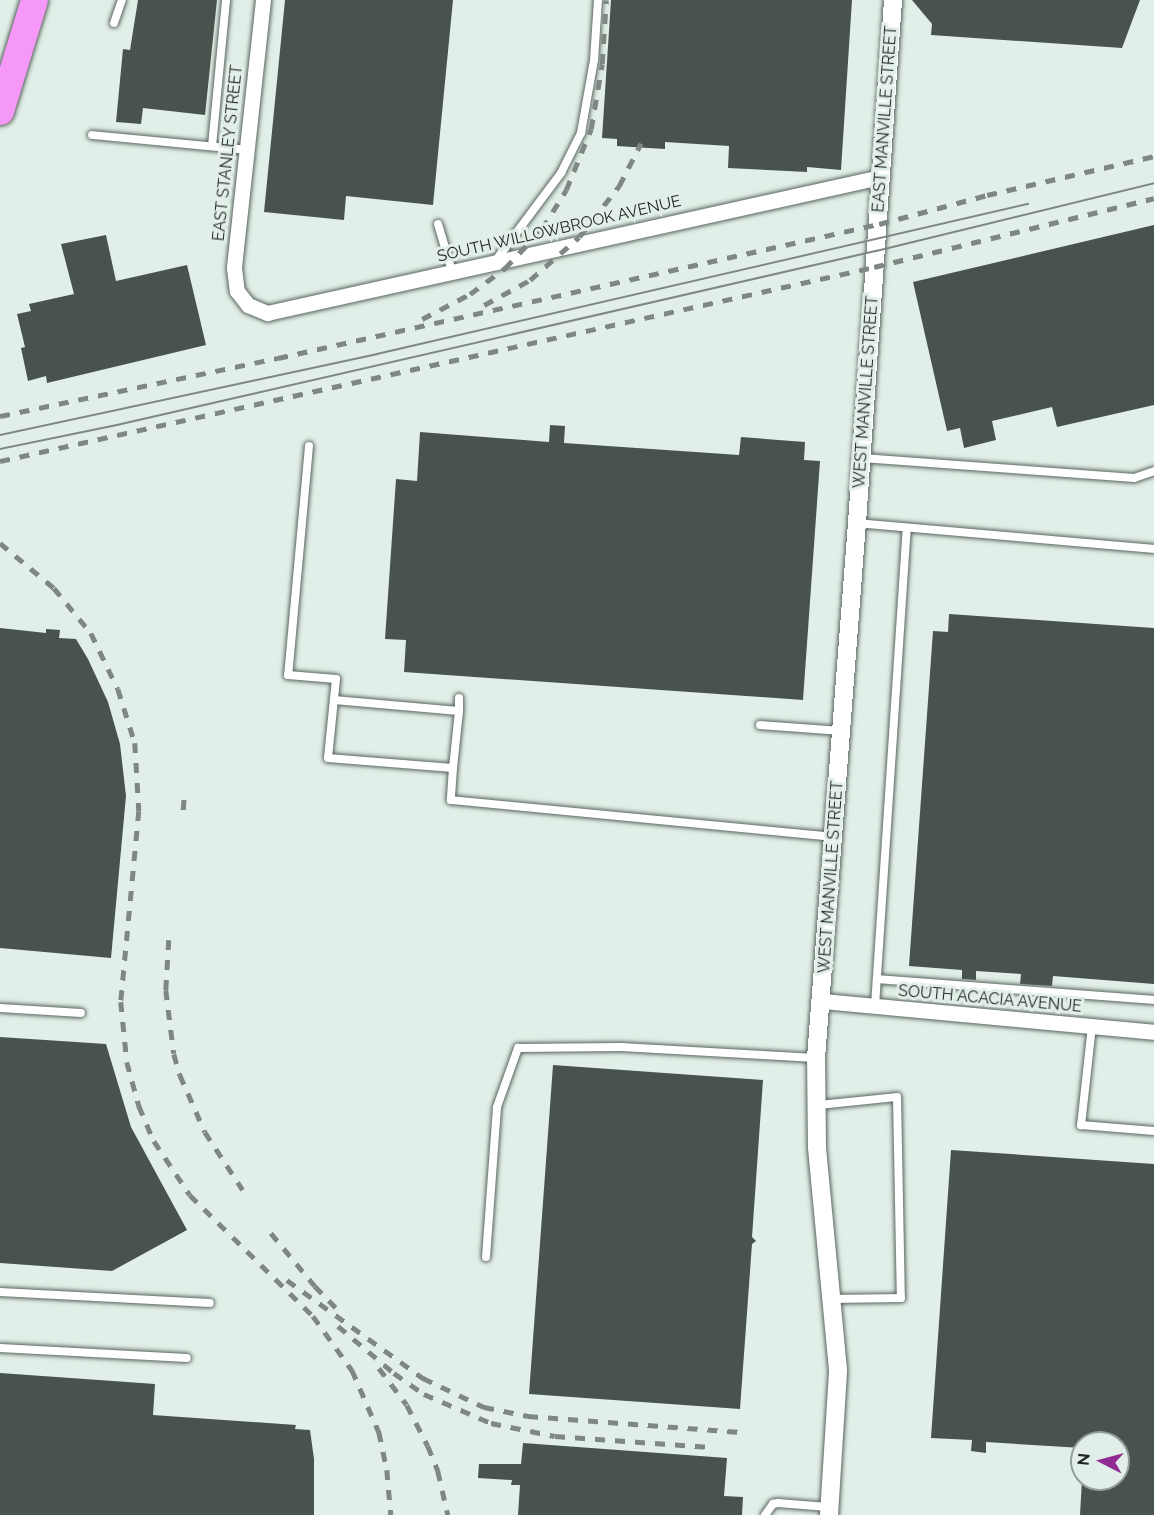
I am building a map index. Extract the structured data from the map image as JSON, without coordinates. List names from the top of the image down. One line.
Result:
{"streets":{"street":["EAST MANVILLE STREET","EAST STANLEY STREET","SOUTH WILLOWBROOK AVENUE","WEST MANVILLE STREET","SOUTH ACACIA AVENUE"]},"crossings":[["EAST MANVILLE STREET","SOUTH WILLOWBROOK AVENUE"],["EAST MANVILLE STREET","WEST MANVILLE STREET"],["EAST STANLEY STREET","SOUTH WILLOWBROOK AVENUE"],["WEST MANVILLE STREET","SOUTH ACACIA AVENUE"]],"north":"left"}
